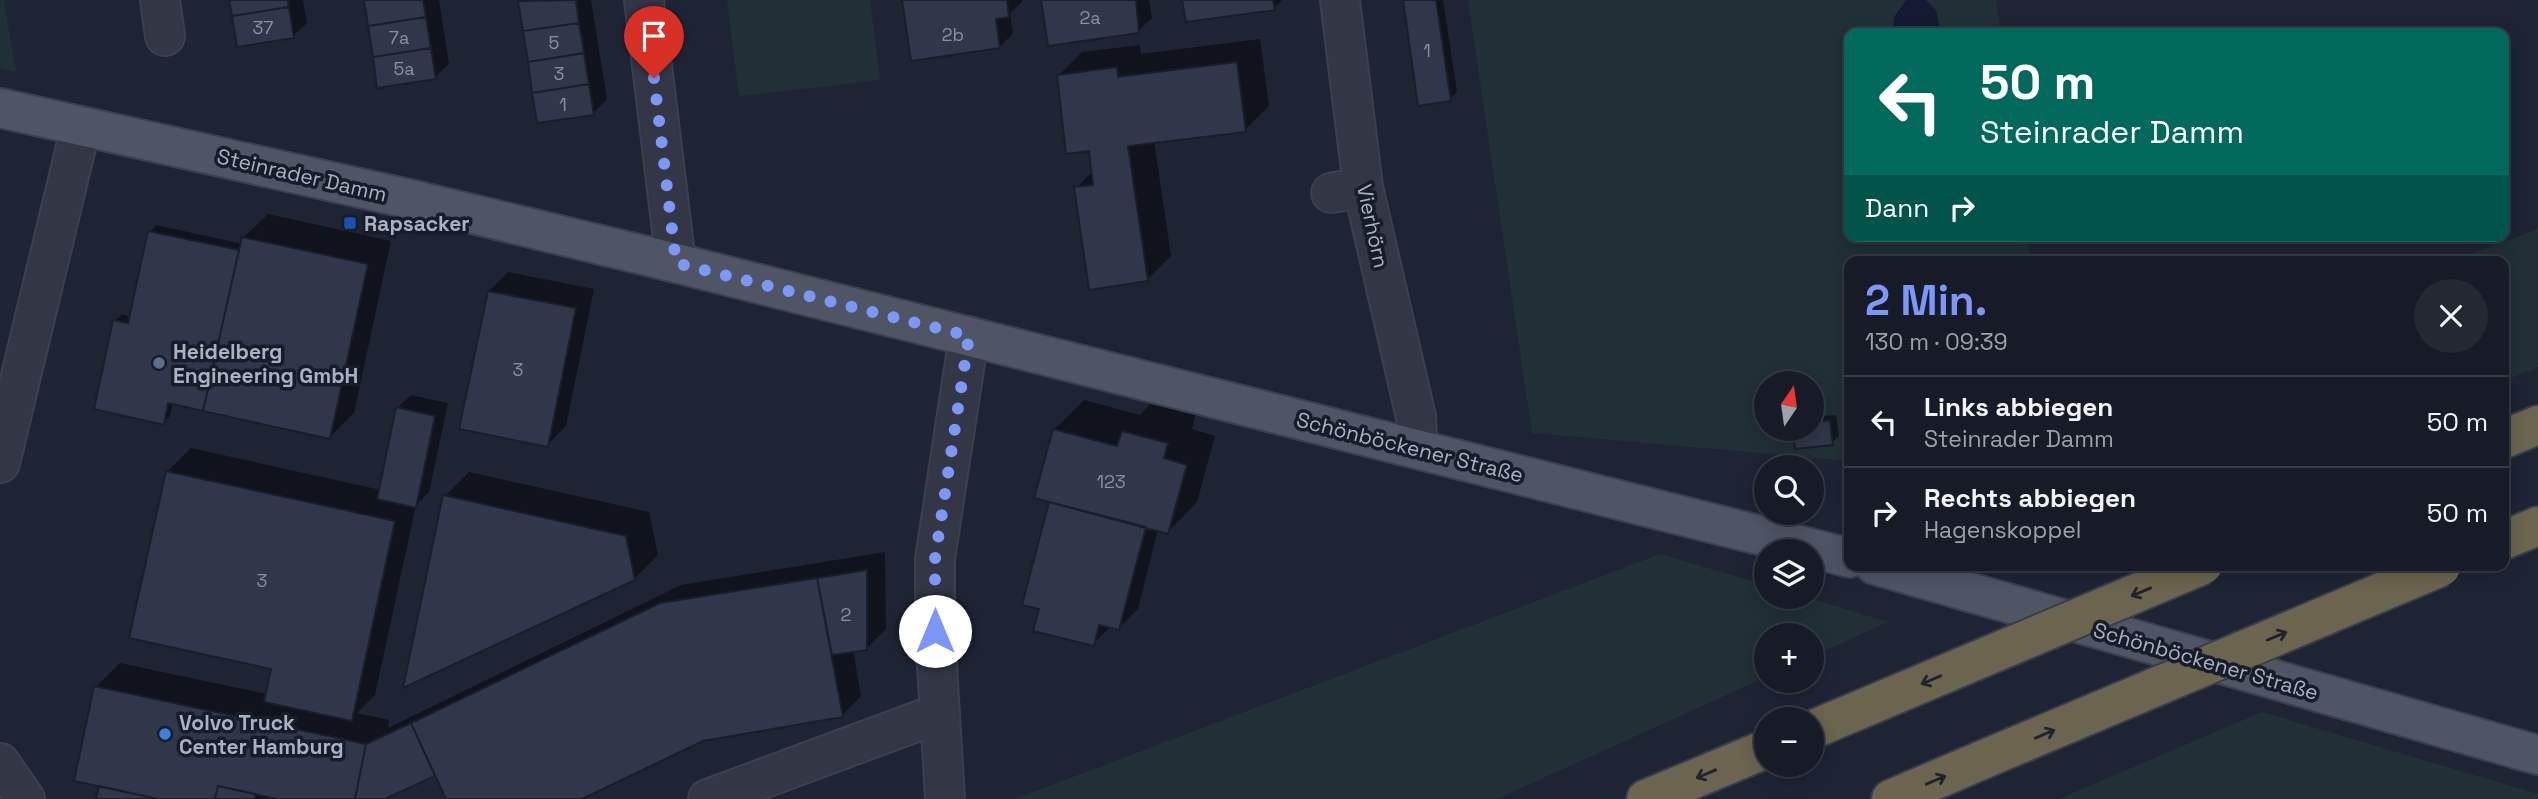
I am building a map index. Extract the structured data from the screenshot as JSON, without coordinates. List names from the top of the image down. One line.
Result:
{"streets":{"main road":["Steinrader Damm","Schönböckener Straße"],"street":["Vierhörn"]},"crossings":[["Steinrader Damm","Schönböckener Straße"],["Vierhörn","Schönböckener Straße"]],"places":{"transit":["Rapsacker"],"other":["Heidelberg Engineering GmbH","Volvo Truck Center Hamburg"]},"house_numbers":["2a","37","2b","7a","5","1","5a","3","1","3","123","3","2"],"north":"top","page":{"turn":["50 m","Steinrader Damm"],"then":"Dann","heading":["2 Min.","130 m · 09:39"],"map_buttons":["+","−"],"list":[{"name":"Links abbiegen","note":"Steinrader Damm","value":"50 m"},{"name":"Rechts abbiegen","note":"Hagenskoppel","value":"50 m"}]}}
